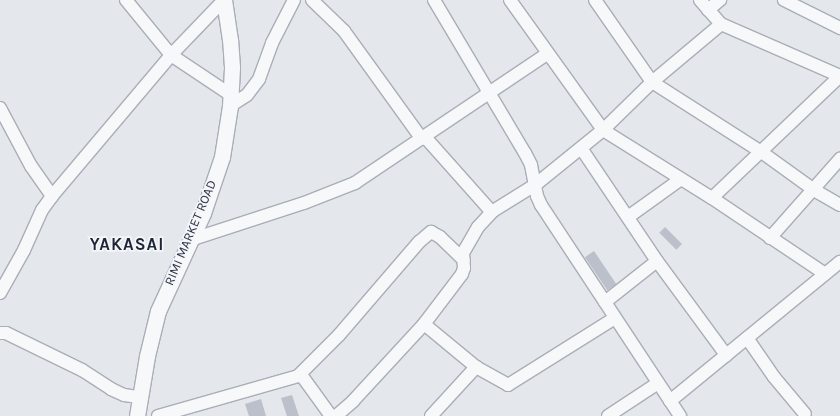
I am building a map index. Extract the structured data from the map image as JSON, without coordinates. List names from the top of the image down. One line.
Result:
{"streets":{"street":["RIMI MARKET ROAD"]},"districts":["YAKASAI"]}
